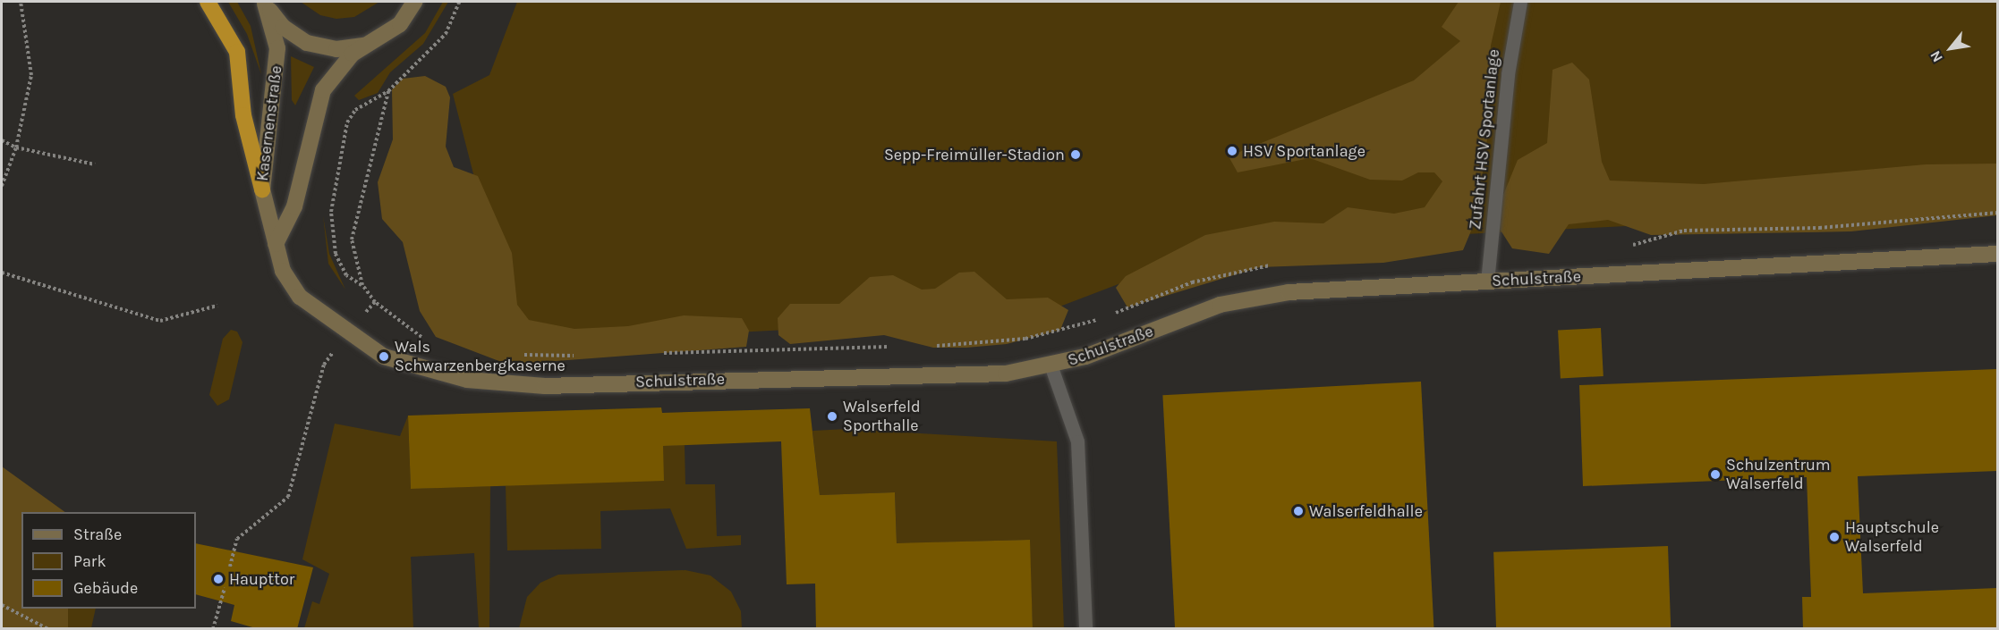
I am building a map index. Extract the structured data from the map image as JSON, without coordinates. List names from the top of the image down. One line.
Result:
{"streets":{"street":["Kasernenstraße","Schulstraße"],"lane":["Zufahrt HSV Sportanlage"]},"crossings":[["Kasernenstraße","Schulstraße"],["Zufahrt HSV Sportanlage","Schulstraße"]],"places":["HSV Sportanlage","Sepp-Freimüller-Stadion","Wals Schwarzenbergkaserne","Walserfeld Sporthalle","Schulzentrum Walserfeld","Walserfeldhalle","Hauptschule Walserfeld","Haupttor"],"legend":["Straße","Park","Gebäude"],"north":"bottom left"}
